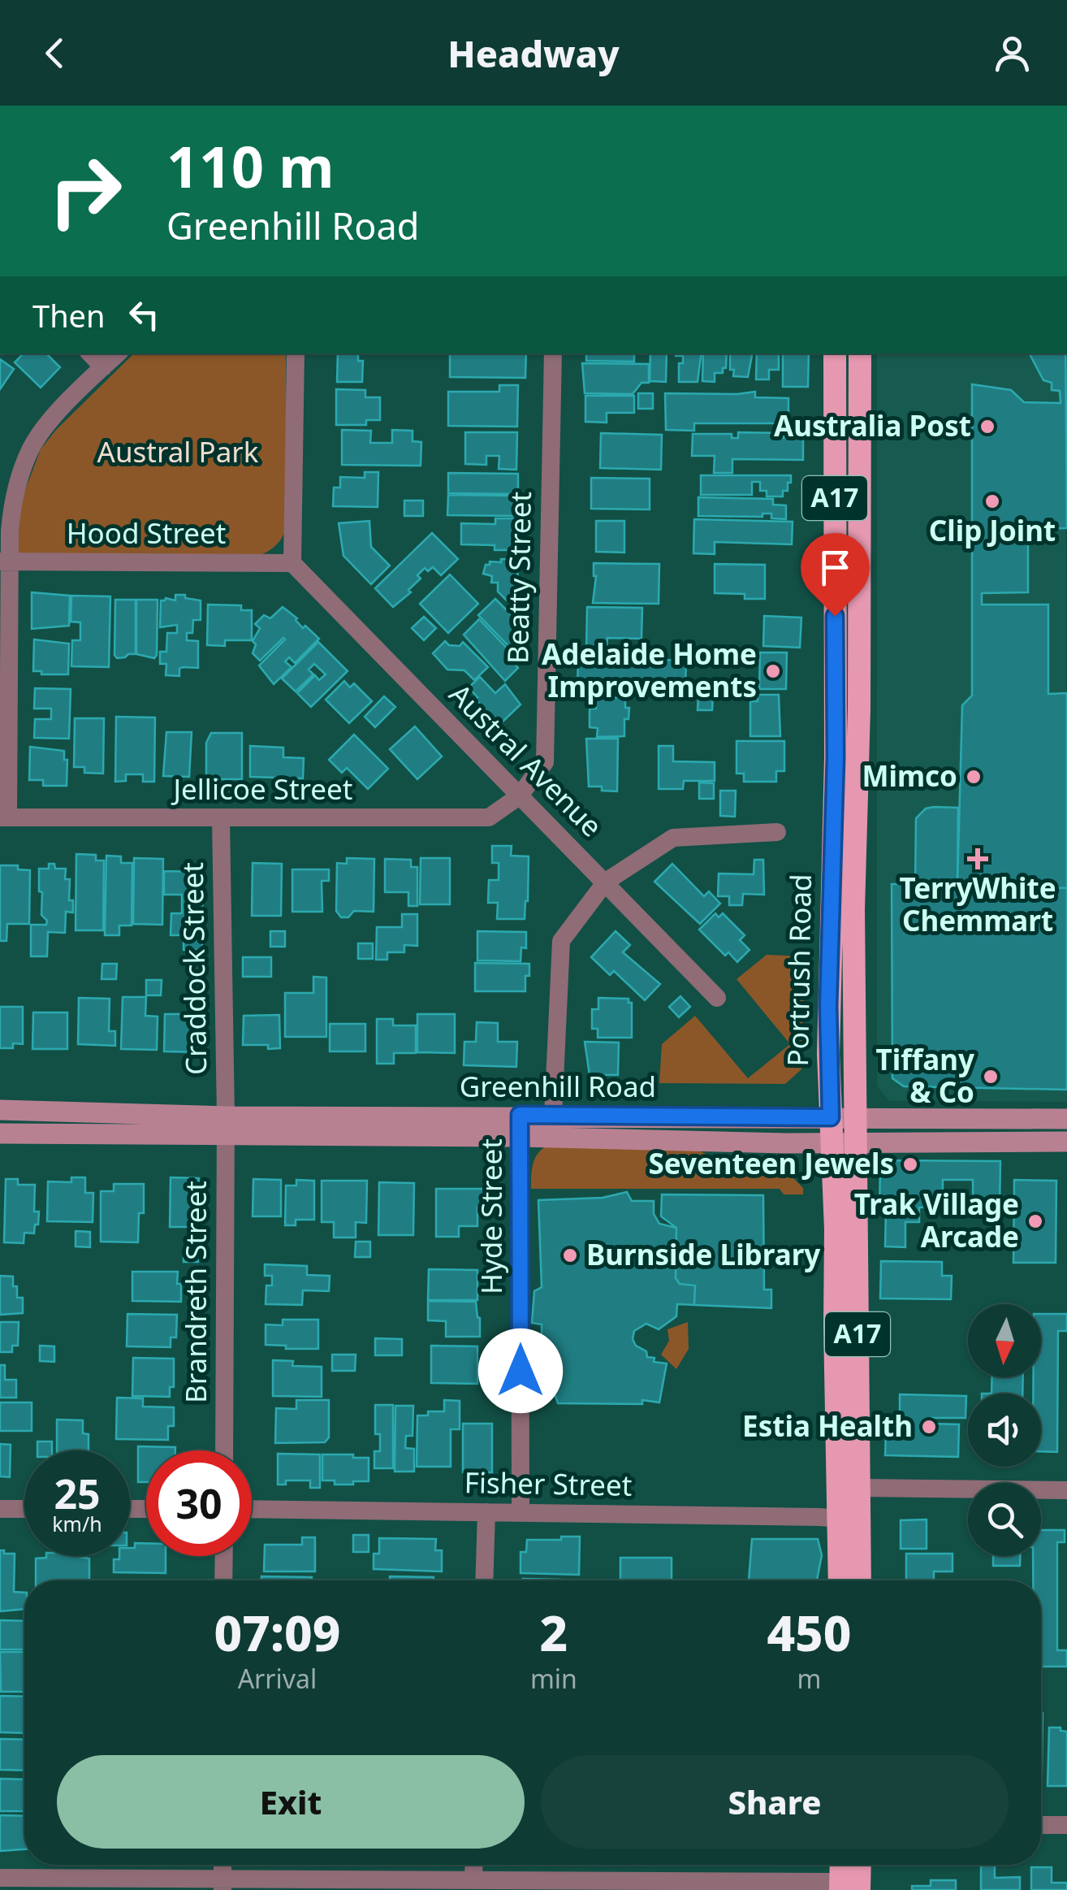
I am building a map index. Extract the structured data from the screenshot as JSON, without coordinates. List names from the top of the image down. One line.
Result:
{"streets":{"highway":["A17","Portrush Road"],"main road":["Greenhill Road"],"street":["Hood Street","Beatty Street","Austral Avenue","Jellicoe Street","Craddock Street","Hyde Street","Brandreth Street","Fisher Street"]},"crossings":[["Hood Street","Austral Avenue"],["Beatty Street","Austral Avenue"],["Beatty Street","Jellicoe Street"],["Austral Avenue","Jellicoe Street"],["Jellicoe Street","Craddock Street"],["Craddock Street","Greenhill Road"],["Craddock Street","Brandreth Street"],["Portrush Road","Greenhill Road"],["Portrush Road","Fisher Street"],["Greenhill Road","Hyde Street"],["Greenhill Road","Brandreth Street"],["Hyde Street","Fisher Street"]],"parks":["Austral Park"],"places":{"other":["Australia Post","Clip Joint","Adelaide Home Improvements","Mimco","Tiffany & Co","Seventeen Jewels","Trak Village Arcade","Burnside Library","Estia Health"],"health":["TerryWhite Chemmart"]},"north":"bottom","page":{"header":"Headway","turn":["110 m","Greenhill Road"],"then":"Then","speed":"25 km/h","limit":"30","eta":["07:09","Arrival","2","min","450","m"],"buttons":["Exit","Share"]}}
